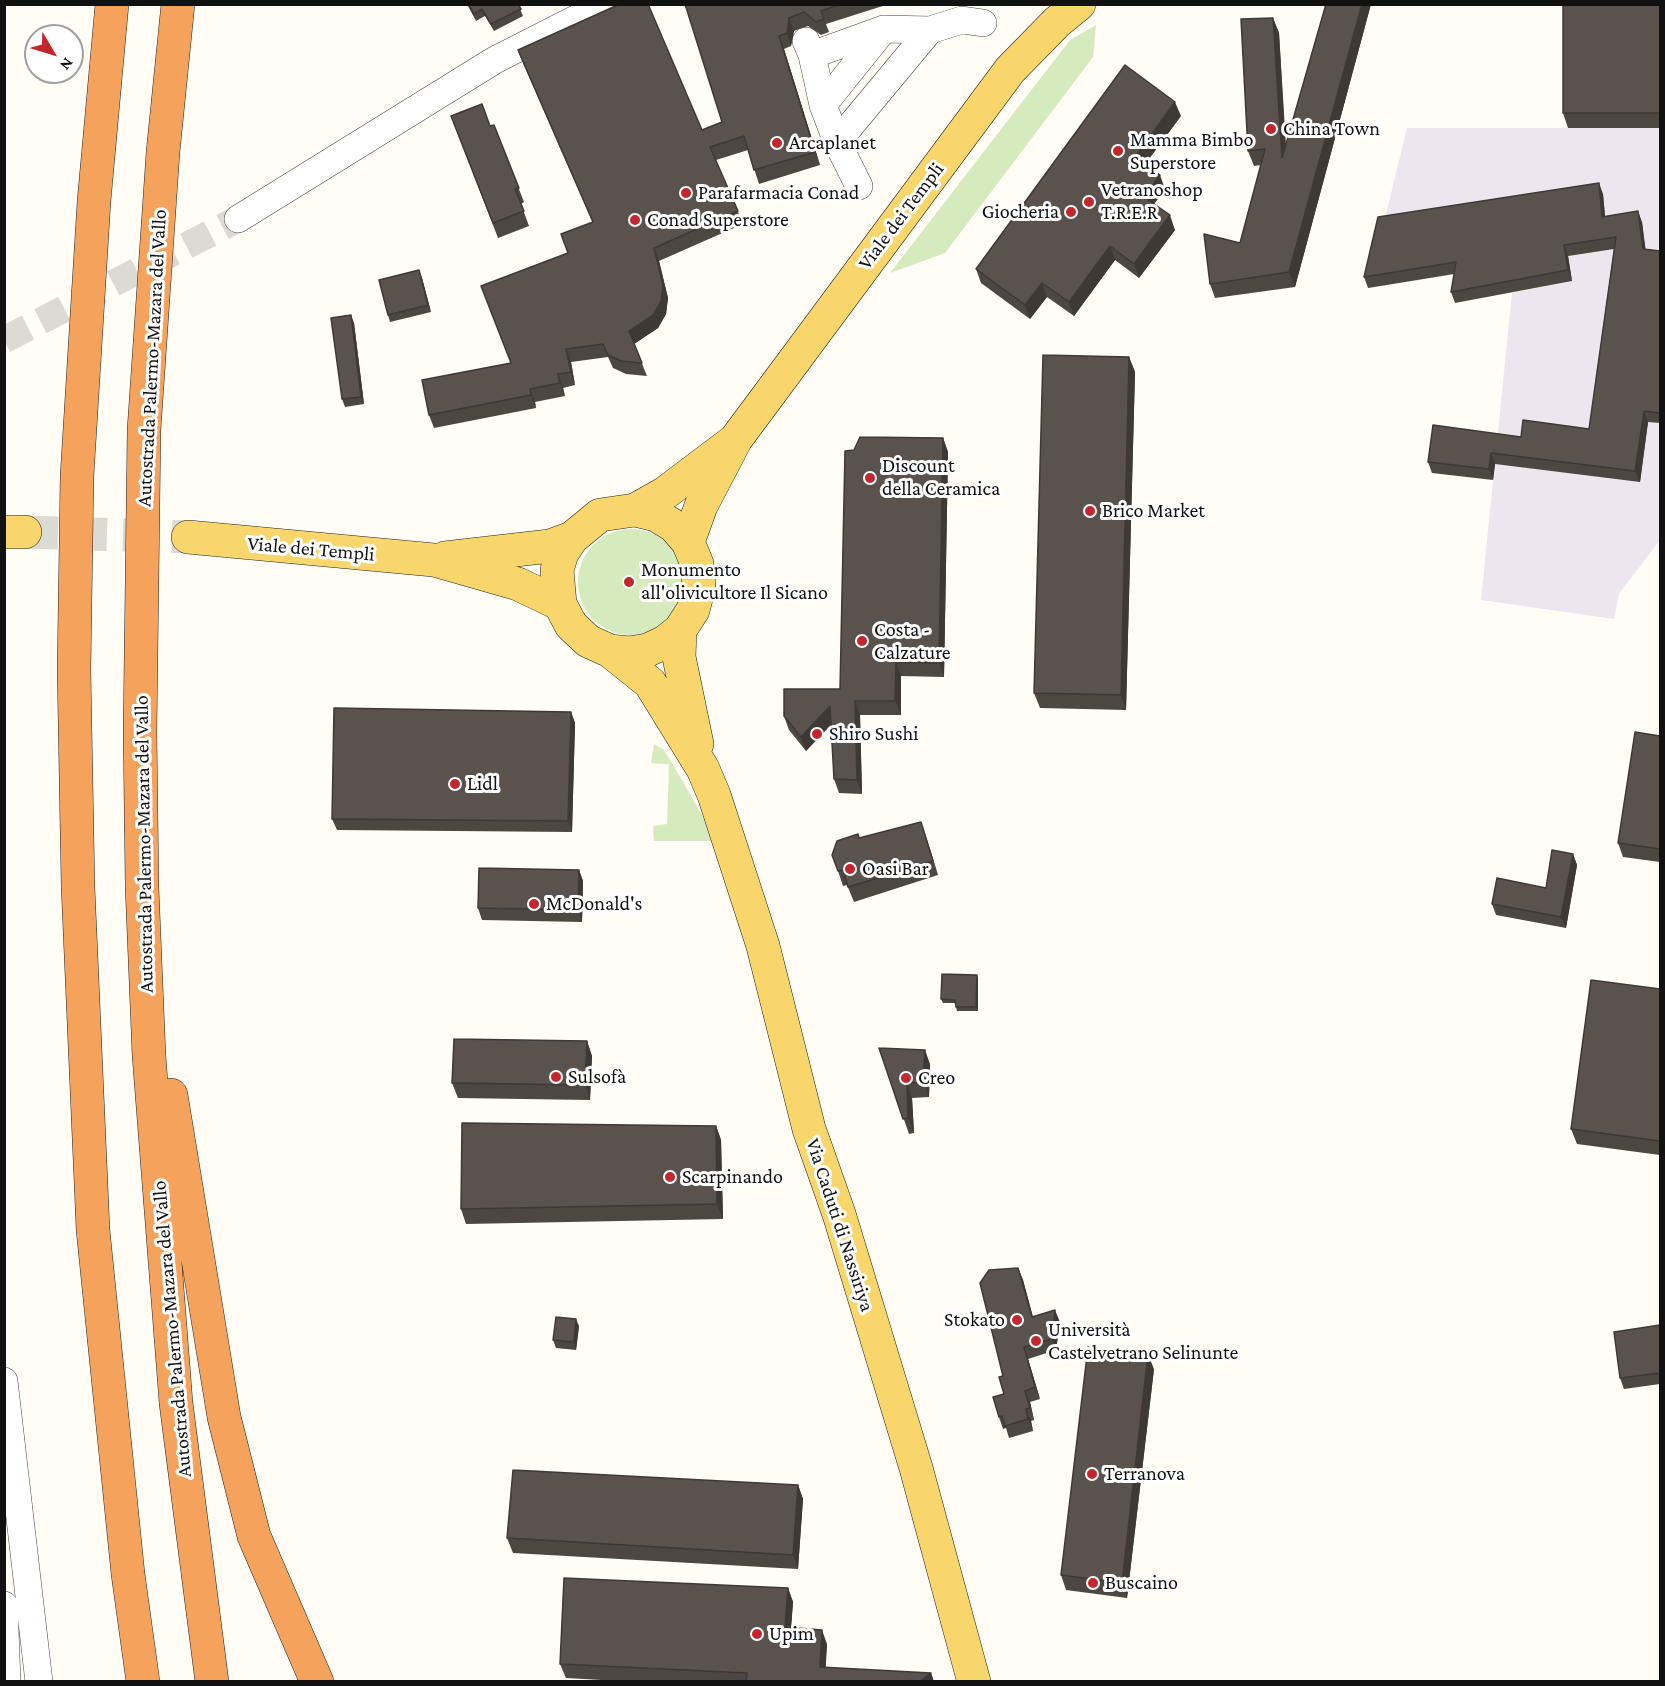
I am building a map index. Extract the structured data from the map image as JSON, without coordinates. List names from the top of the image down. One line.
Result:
{"streets":{"highway":["Autostrada Palermo-Mazara del Vallo"],"main road":["Viale dei Templi","Via Caduti di Nassiriya"]},"places":["China Town","Arcaplanet","Mamma Bimbo Superstore","Parafarmacia Conad","Vetranoshop T.R.E.R","Giocheria","Conad Superstore","Discount della Ceramica","Brico Market","Monumento all'olivicultore Il Sicano","Costa - Calzature","Shiro Sushi","Lidl","Oasi Bar","McDonald's","Sulsofà","Creo","Scarpinando","Stokato","Università Castelvetrano Selinunte","Terranova","Buscaino","Upim"],"north":"bottom right"}
